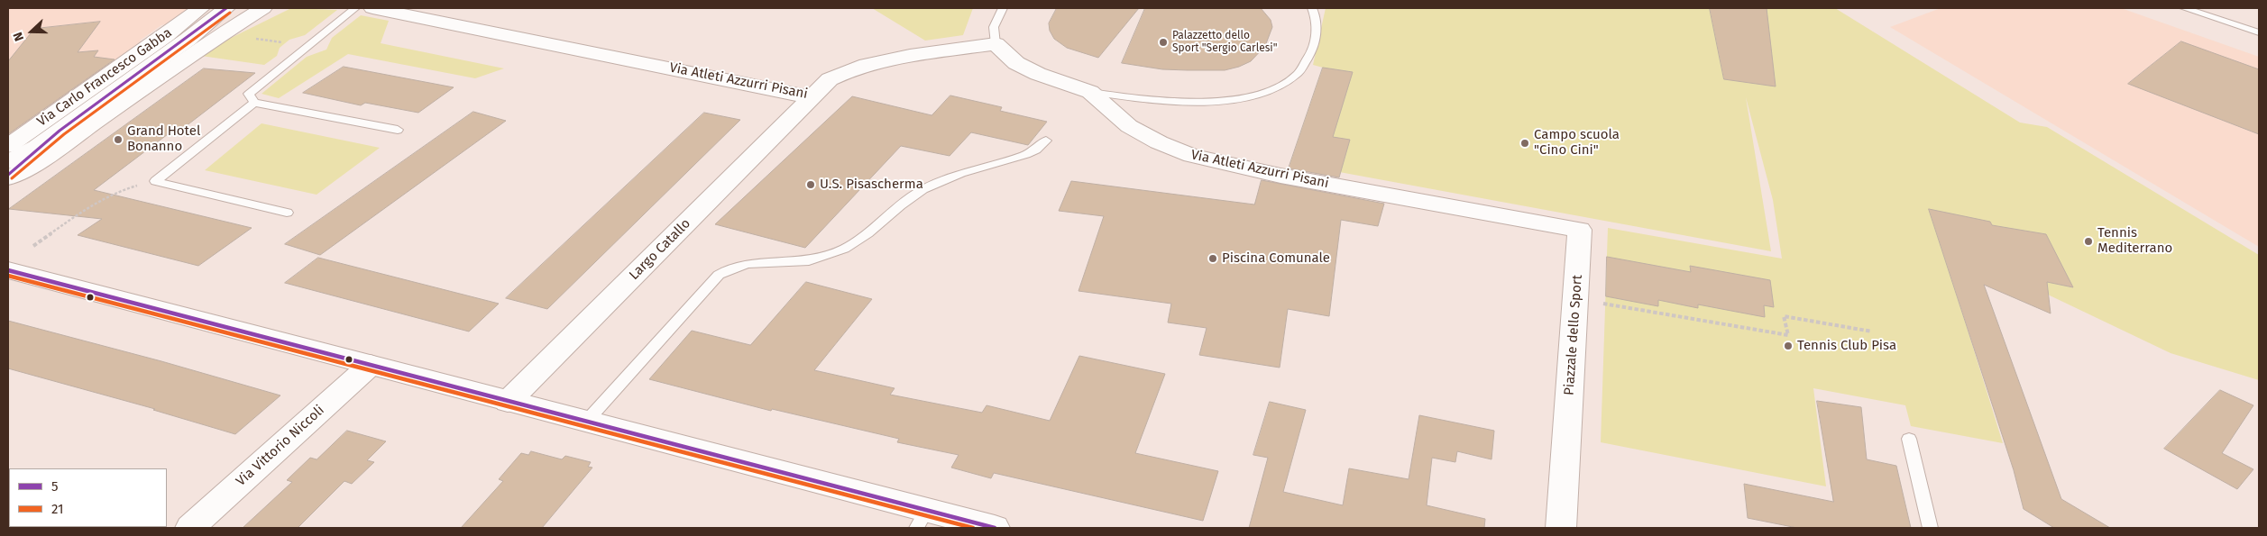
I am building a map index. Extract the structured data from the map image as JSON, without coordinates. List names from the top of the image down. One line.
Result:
{"streets":{"street":["Via Carlo Francesco Gabba","Via Atleti Azzurri Pisani","Largo Catallo","Piazzale dello Sport","Via Vittorio Niccoli"]},"crossings":[["Via Atleti Azzurri Pisani","Largo Catallo"],["Via Atleti Azzurri Pisani","Piazzale dello Sport"]],"places":["Palazzetto dello Sport \"Sergio Carlesi\"","Grand Hotel Bonanno","Campo scuola \"Cino Cini\"","U.S. Pisascherma","Tennis Mediterrano","Piscina Comunale","Tennis Club Pisa"],"lines":["transit line 5","transit line 21"],"legend":["5","21"],"north":"left"}
